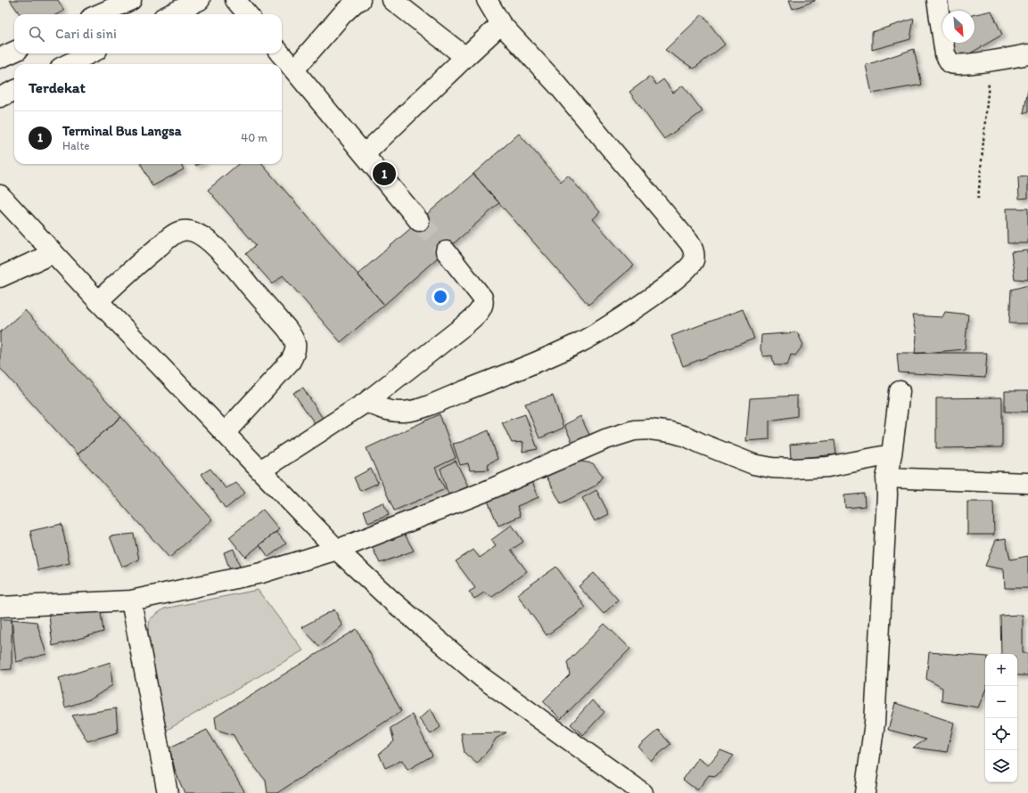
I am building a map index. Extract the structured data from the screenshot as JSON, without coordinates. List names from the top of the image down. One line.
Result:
{"north":"bottom right","page":{"search":"Cari di sini","heading":"Terdekat","list":[{"mark":"1","name":"Terminal Bus Langsa","note":"Halte","value":"40 m"}],"pins":"1","map_buttons":["+","−"]}}
